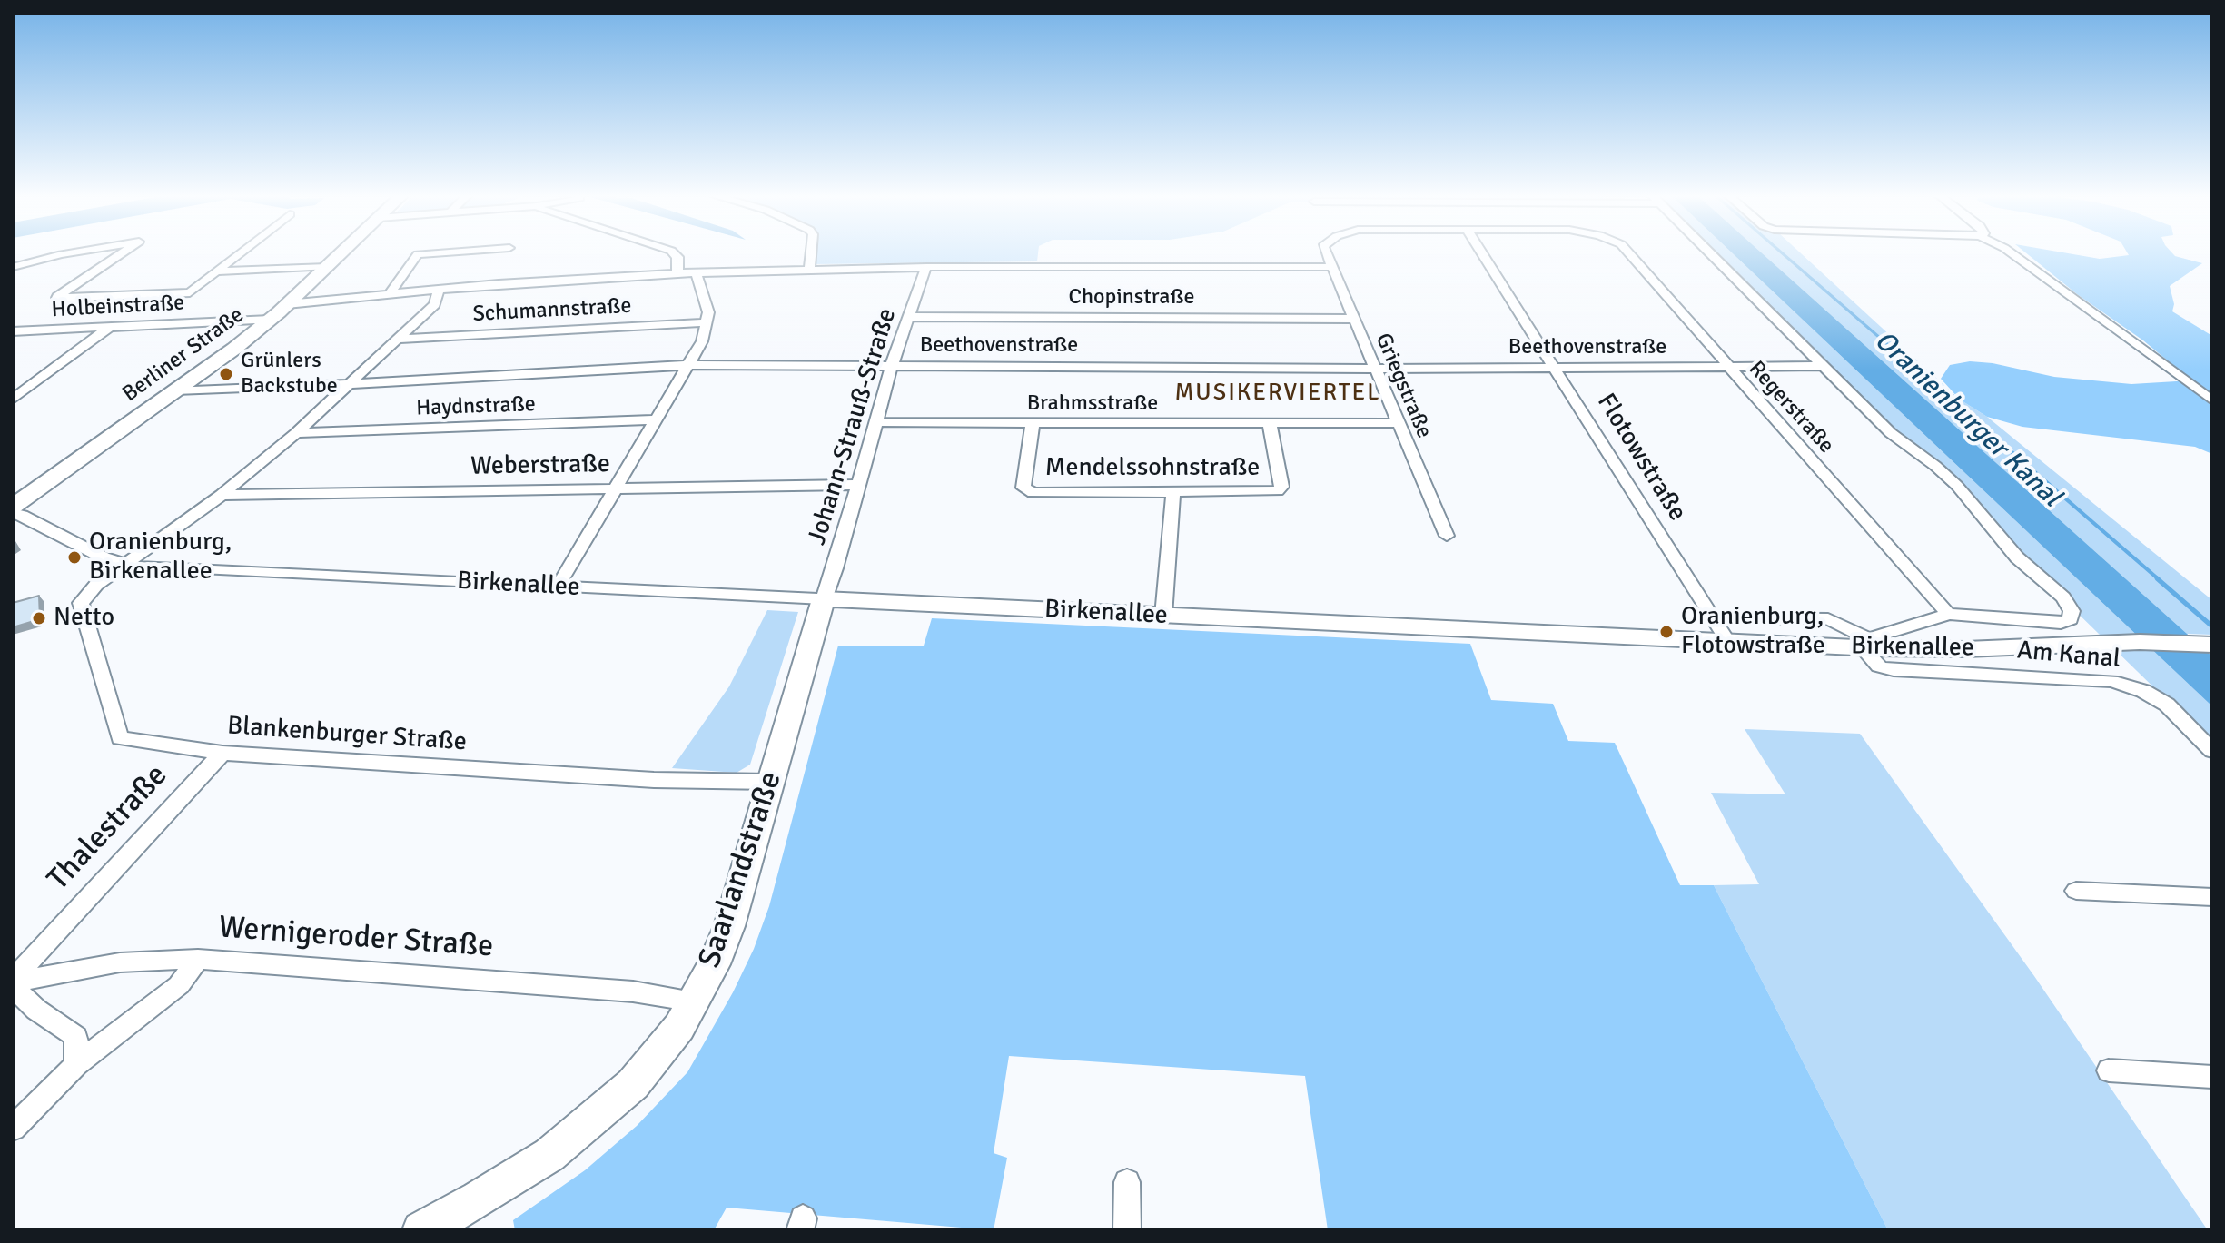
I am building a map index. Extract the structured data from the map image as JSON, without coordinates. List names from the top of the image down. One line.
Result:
{"streets":{"street":["Chopinstraße","Holbeinstraße","Schumannstraße","Beethovenstraße","Berliner Straße","Griegstraße","Brahmsstraße","Haydnstraße","Regerstraße","Johann-Strauß-Straße","Flotowstraße","Weberstraße","Mendelssohnstraße","Birkenallee","Am Kanal","Blankenburger Straße","Thalestraße","Saarlandstraße","Wernigeroder Straße"]},"crossings":[["Chopinstraße","Griegstraße"],["Chopinstraße","Johann-Strauß-Straße"],["Holbeinstraße","Berliner Straße"],["Beethovenstraße","Berliner Straße"],["Beethovenstraße","Griegstraße"],["Beethovenstraße","Regerstraße"],["Beethovenstraße","Johann-Strauß-Straße"],["Beethovenstraße","Flotowstraße"],["Griegstraße","Brahmsstraße"],["Brahmsstraße","Johann-Strauß-Straße"],["Brahmsstraße","Mendelssohnstraße"],["Johann-Strauß-Straße","Weberstraße"],["Johann-Strauß-Straße","Birkenallee"],["Johann-Strauß-Straße","Saarlandstraße"],["Flotowstraße","Birkenallee"],["Flotowstraße","Am Kanal"],["Birkenallee","Am Kanal"],["Birkenallee","Blankenburger Straße"],["Birkenallee","Saarlandstraße"],["Blankenburger Straße","Thalestraße"],["Blankenburger Straße","Saarlandstraße"],["Thalestraße","Wernigeroder Straße"],["Saarlandstraße","Wernigeroder Straße"]],"districts":["MUSIKERVIERTEL"],"water":["Oranienburger Kanal"],"places":["Grünlers Backstube","Oranienburg, Birkenallee","Netto","Oranienburg, Flotowstraße"]}
